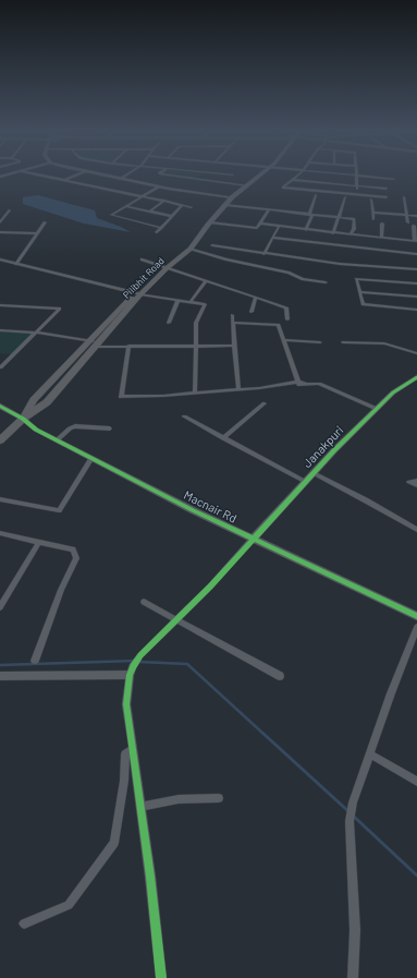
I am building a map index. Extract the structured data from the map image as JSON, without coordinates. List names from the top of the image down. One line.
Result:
{"streets":{"highway":["Pilibhit Road"],"street":["Janakpuri","Macnair Rd"]},"crossings":[["Pilibhit Road","Macnair Rd"],["Janakpuri","Macnair Rd"]]}
